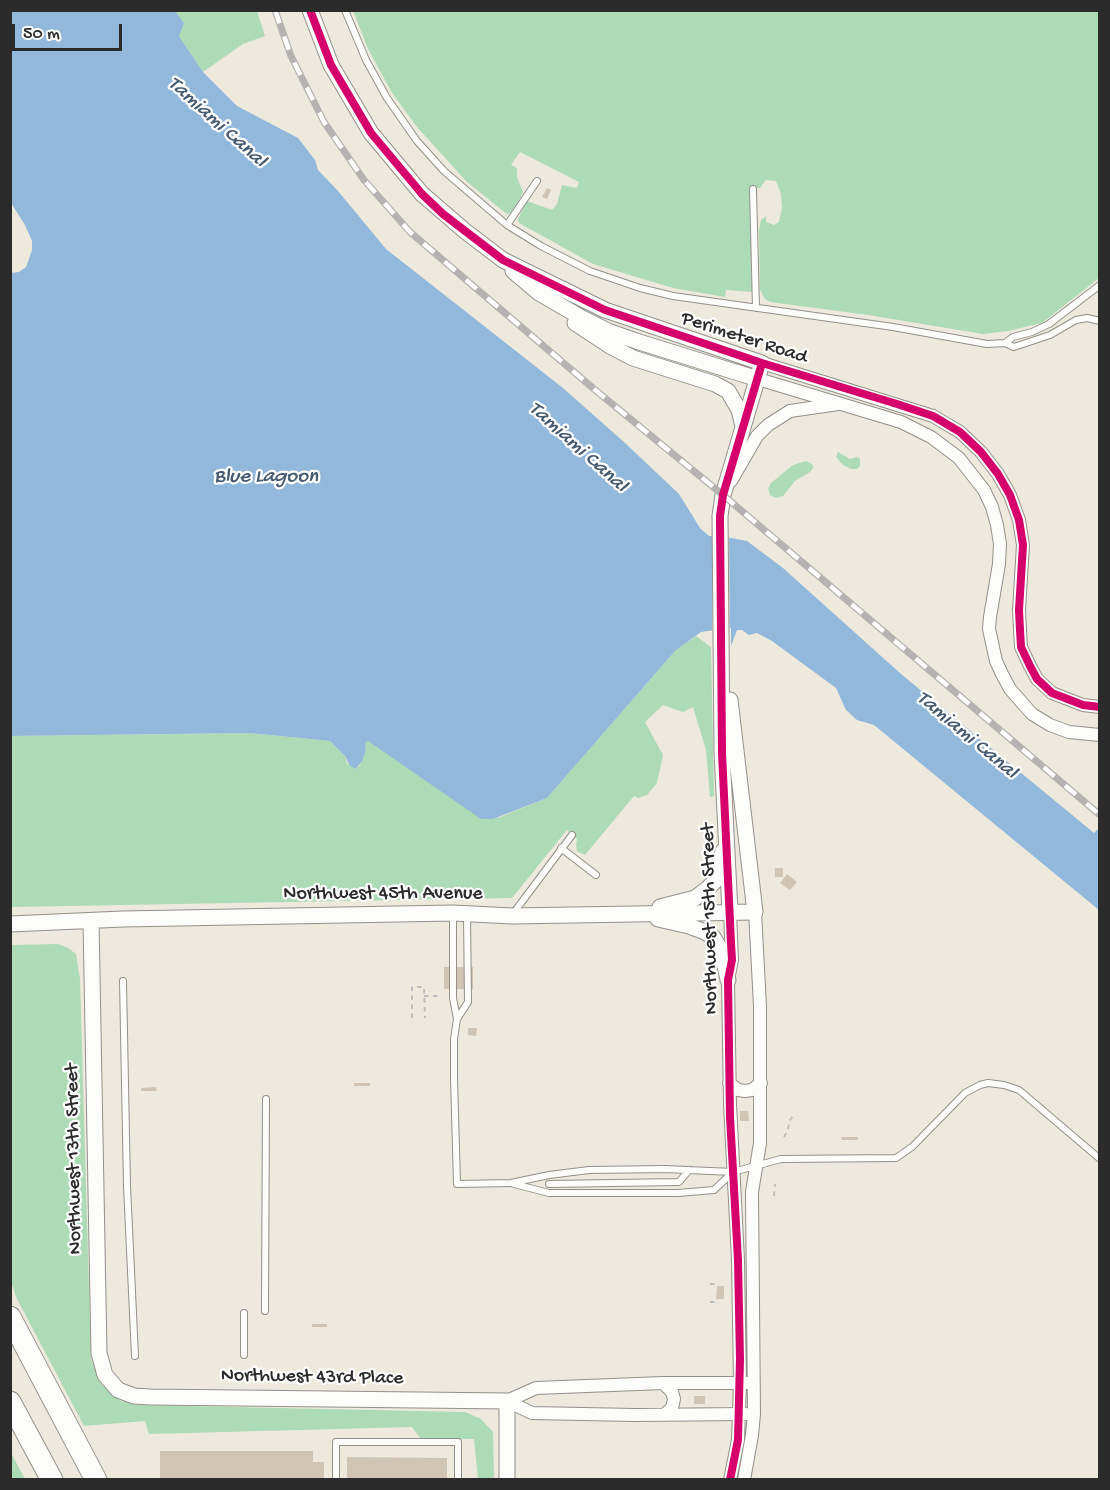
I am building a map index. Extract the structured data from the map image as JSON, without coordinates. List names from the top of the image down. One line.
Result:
{"streets":{"street":["Perimeter Road","Northwest 45th Avenue","Northwest 15th Street","Northwest 13th Street","Northwest 43rd Place"]},"crossings":[["Perimeter Road","Northwest 15th Street"],["Northwest 45th Avenue","Northwest 15th Street"],["Northwest 45th Avenue","Northwest 13th Street"],["Northwest 15th Street","Northwest 43rd Place"],["Northwest 13th Street","Northwest 43rd Place"]],"water":["Tamiami Canal","Blue Lagoon"],"scale_bar":"50 m"}
